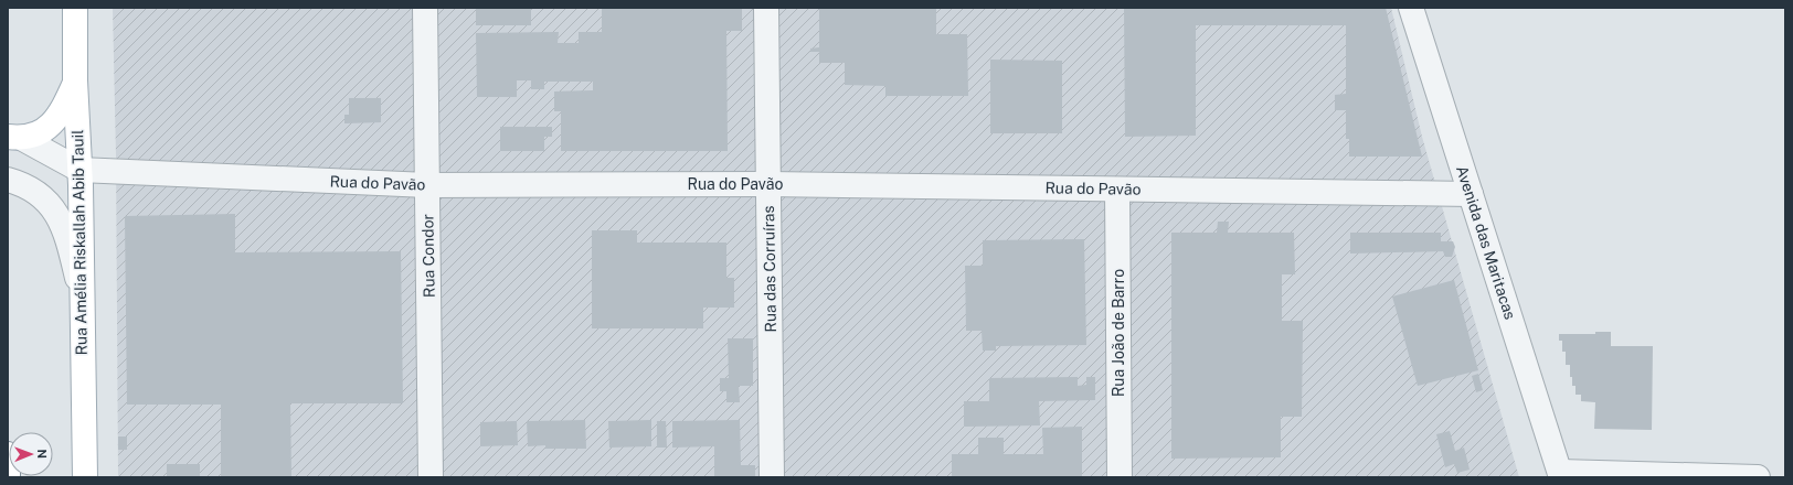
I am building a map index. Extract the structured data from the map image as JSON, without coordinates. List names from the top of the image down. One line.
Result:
{"streets":{"main road":["Rua Amélia Riskallah Abib Tauil"],"street":["Rua do Pavão","Avenida das Maritacas","Rua Condor","Rua das Corruíras","Rua João de Barro"]},"crossings":[["Rua do Pavão","Rua Amélia Riskallah Abib Tauil"],["Rua do Pavão","Avenida das Maritacas"],["Rua do Pavão","Rua Condor"],["Rua do Pavão","Rua das Corruíras"],["Rua do Pavão","Rua João de Barro"]],"north":"right"}
